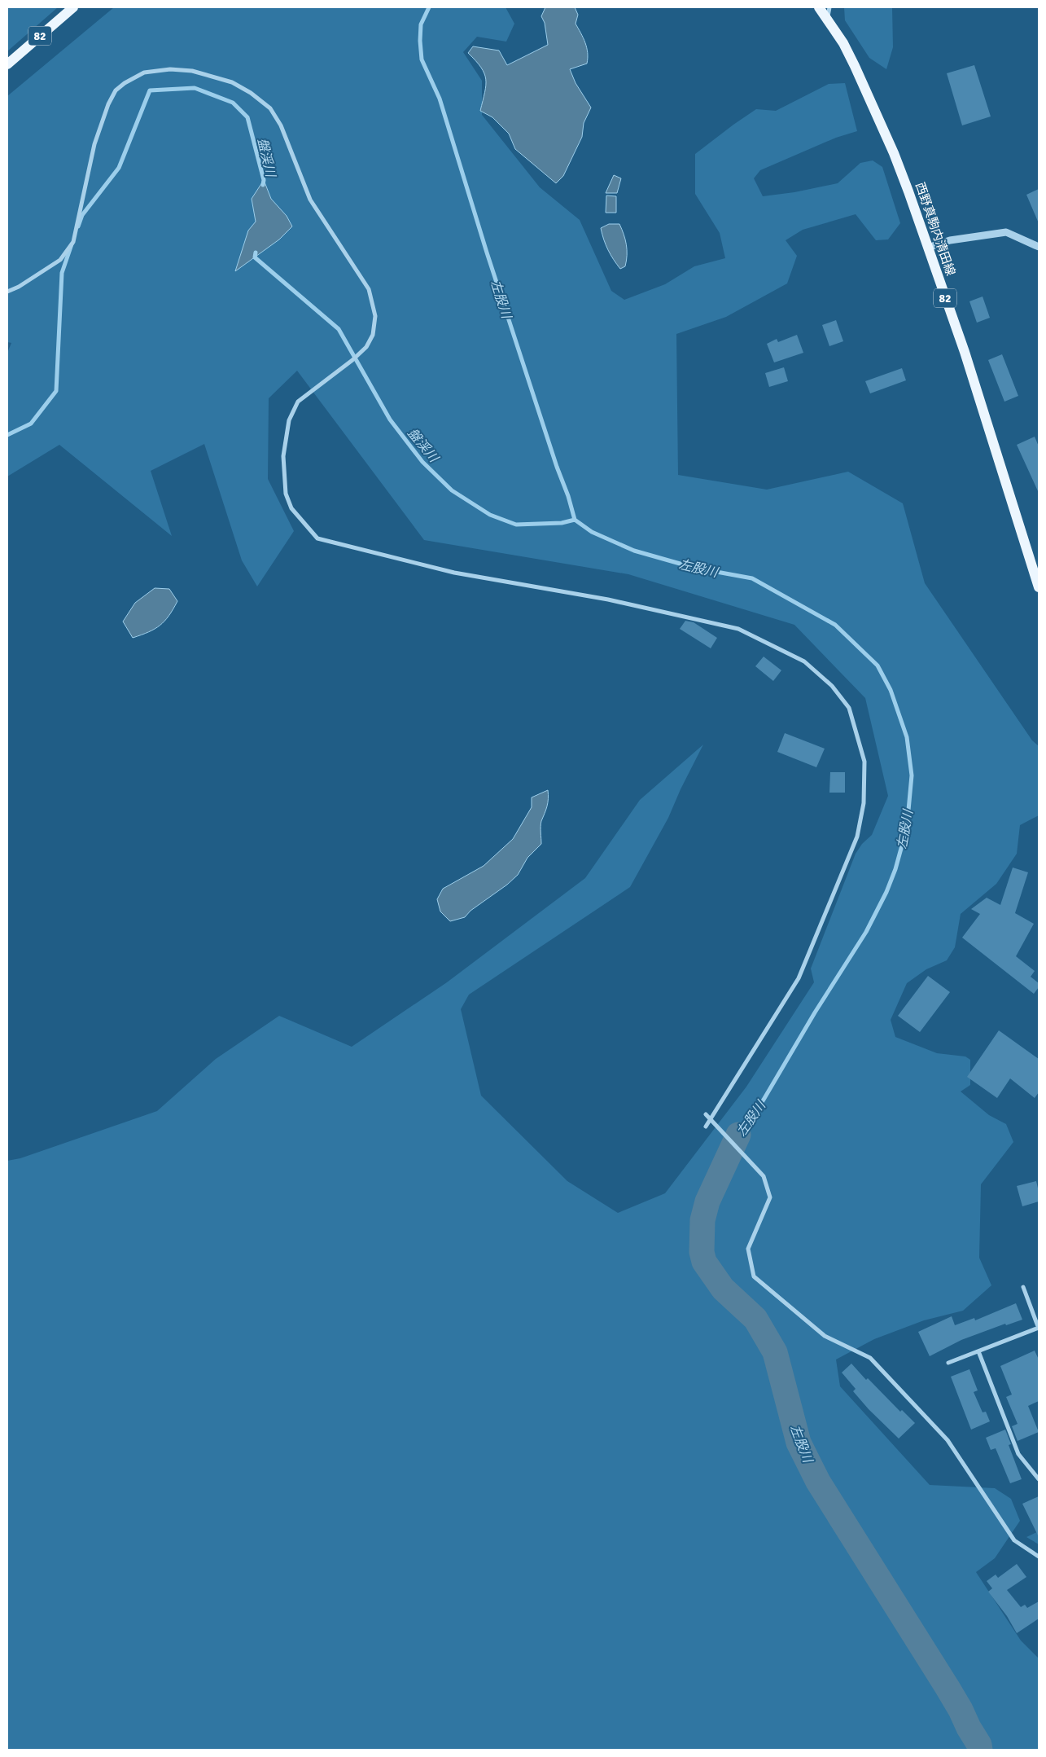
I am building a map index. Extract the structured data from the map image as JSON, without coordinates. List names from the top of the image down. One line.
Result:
{"streets":{"main road":["82","西野真駒内清田線"]},"water":["盤渓川","左股川"]}
